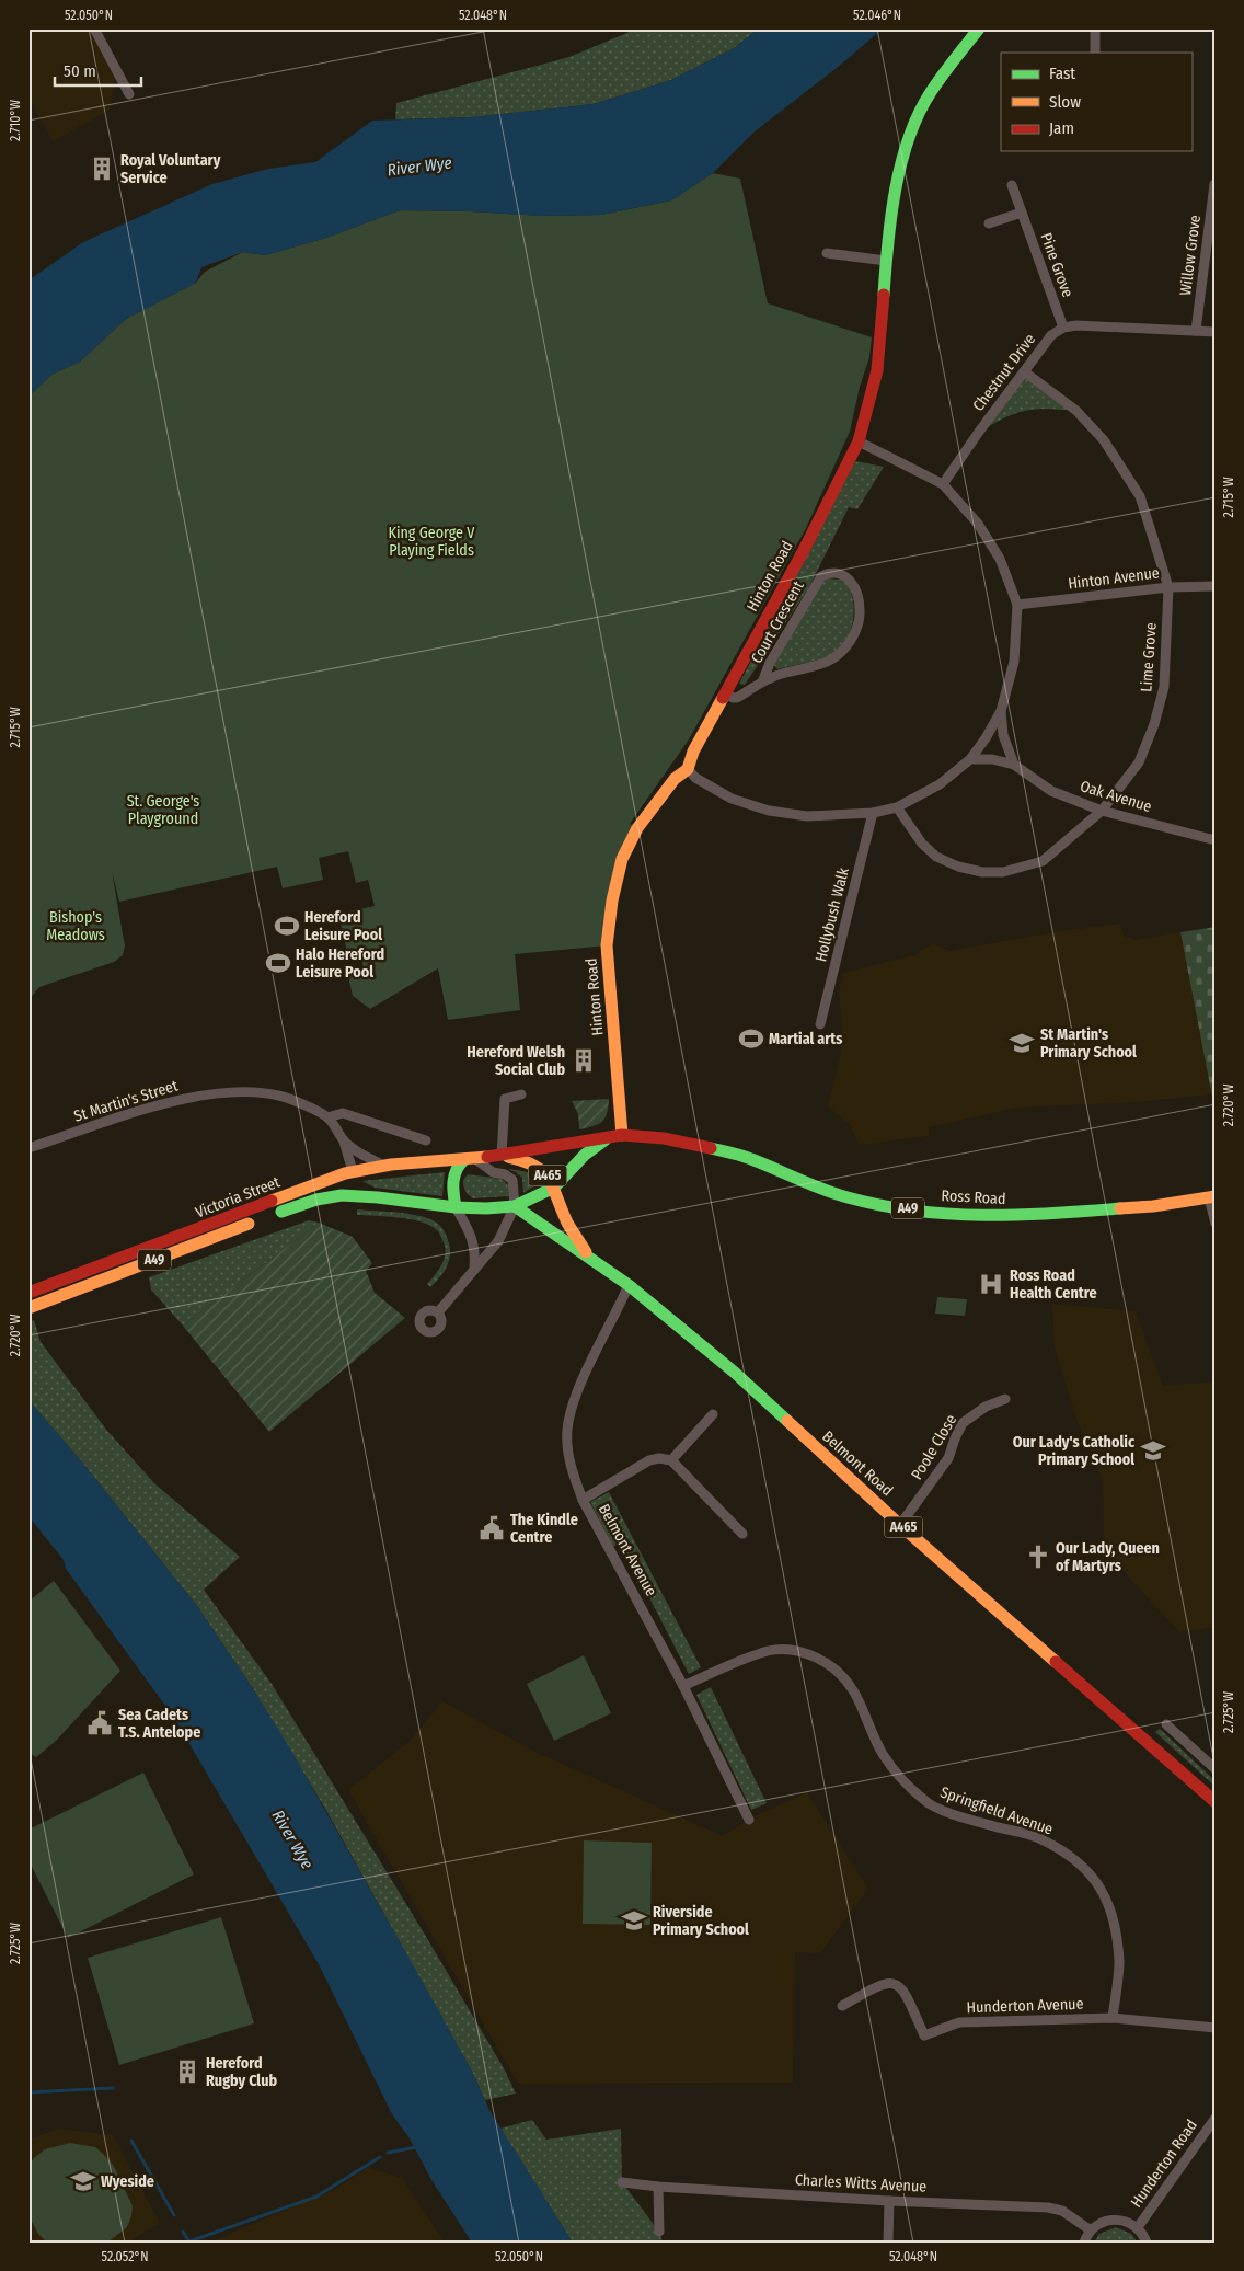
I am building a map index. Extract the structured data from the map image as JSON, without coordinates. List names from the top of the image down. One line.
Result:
{"streets":{"main road":["Hinton Road","A465","Victoria Street","Ross Road","A49","Belmont Road"],"street":["Willow Grove","Pine Grove","Chestnut Drive","Hinton Avenue","Court Crescent","Lime Grove","Oak Avenue","Hollybush Walk","St Martin's Street","Poole Close","Belmont Avenue","Springfield Avenue","Hunderton Avenue","Hunderton Road","Charles Witts Avenue"]},"crossings":[["Pine Grove","Chestnut Drive"],["Chestnut Drive","Lime Grove"],["Hinton Road","Court Crescent"],["Hinton Road","Ross Road"],["Hinton Avenue","Lime Grove"],["Lime Grove","Oak Avenue"],["St Martin's Street","Victoria Street"],["A465","Victoria Street"],["A465","Ross Road"],["A465","Belmont Road"],["Victoria Street","Ross Road"],["Victoria Street","Belmont Road"],["Poole Close","Belmont Road"],["Belmont Road","Belmont Avenue"],["Belmont Avenue","Springfield Avenue"],["Springfield Avenue","Hunderton Avenue"]],"water":["River Wye"],"parks":["King George V Playing Fields","St. George's Playground","Bishop's Meadows"],"places":{"building":["Royal Voluntary Service","Hereford Welsh Social Club","Hereford Rugby Club"],"sports":["Hereford Leisure Pool","Halo Hereford Leisure Pool","Martial arts"],"school or university":["St Martin's Primary School","Our Lady's Catholic Primary School","Riverside Primary School","Wyeside"],"hospital":["Ross Road Health Centre"],"public building":["The Kindle Centre","Sea Cadets T.S. Antelope"],"church":["Our Lady, Queen of Martyrs"]},"legend":["Fast","Slow","Jam"],"scale_bar":"50 m","coordinates":["52.050°N","52.048°N","52.046°N","2.710°W","2.715°W","2.720°W","2.725°W","52.052°N"]}
